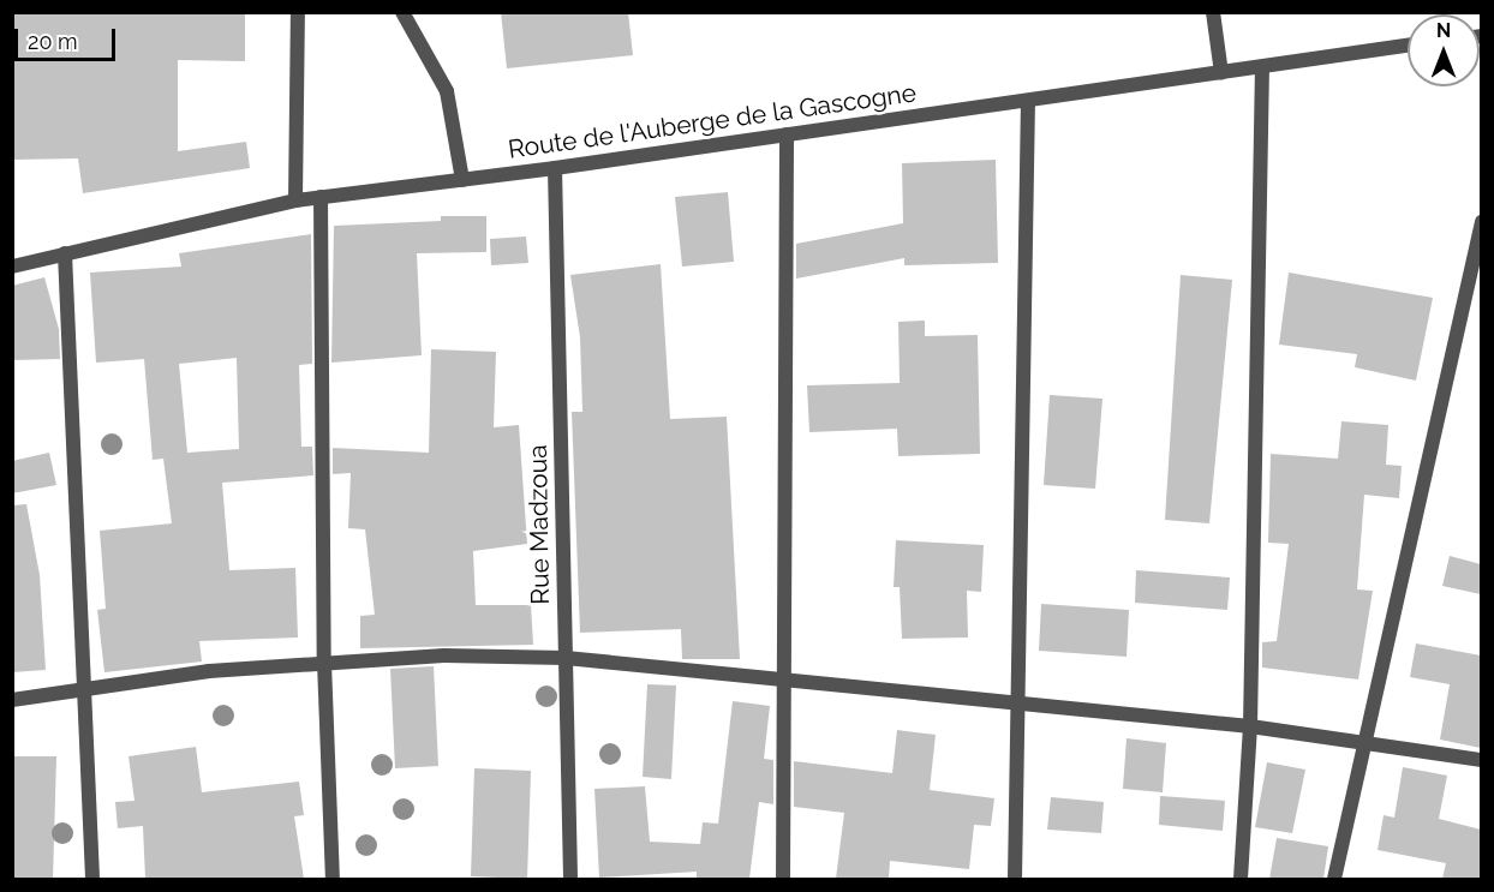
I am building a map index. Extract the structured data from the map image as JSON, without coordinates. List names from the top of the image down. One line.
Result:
{"streets":{"street":["Route de l'Auberge de la Gascogne","Rue Madzoua"]},"crossings":[["Route de l'Auberge de la Gascogne","Rue Madzoua"]],"scale_bar":"20 m","north":"top"}
